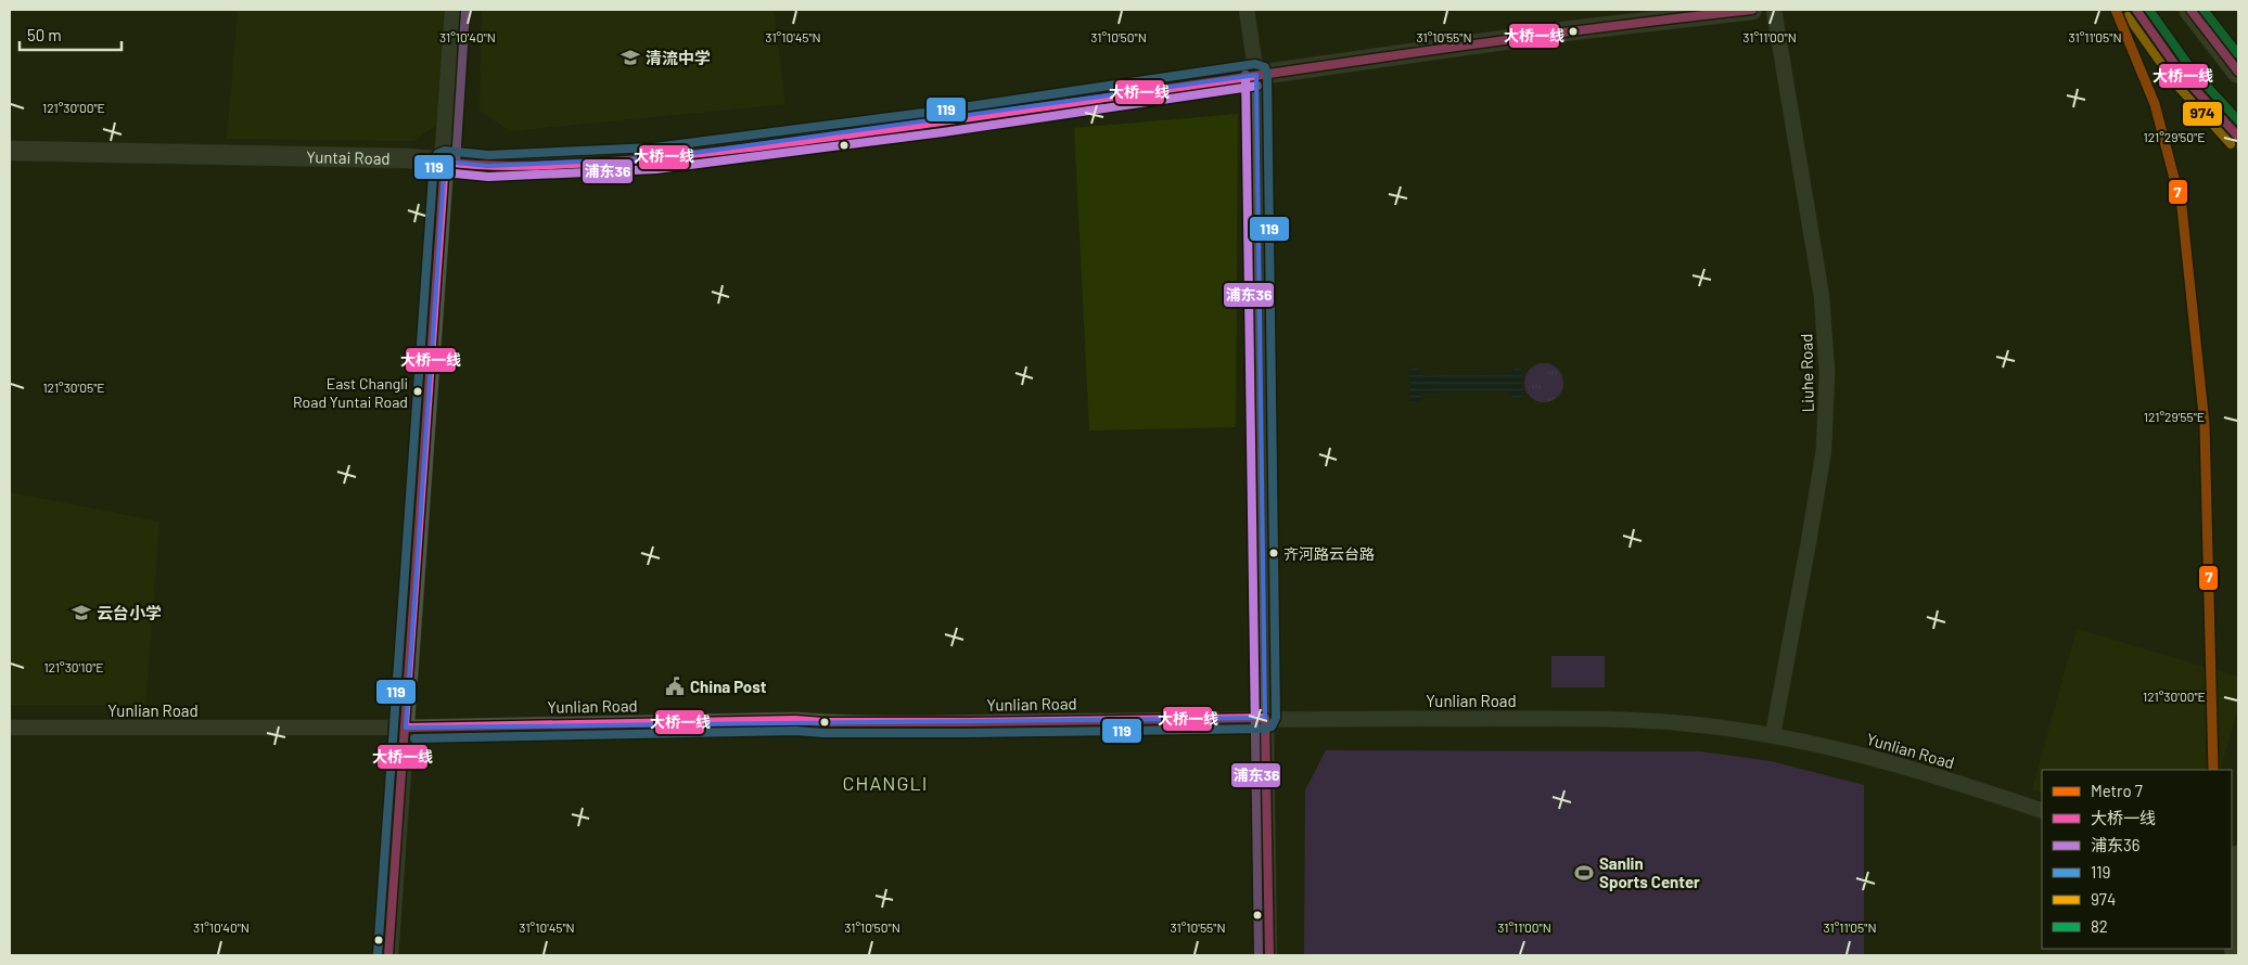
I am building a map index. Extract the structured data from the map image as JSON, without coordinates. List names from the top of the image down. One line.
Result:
{"streets":{"street":["Yuntai Road","Liuhe Road","Yunlian Road"]},"crossings":[["Liuhe Road","Yunlian Road"]],"districts":["CHANGLI"],"places":{"school or university":["清流中学","云台小学"],"other":["East Changli Road Yuntai Road","齐河路云台路"],"public building":["China Post"],"sports":["Sanlin Sports Center"]},"lines":["metro line 7","transit line 大桥一线","transit line 82","transit line 浦东36","transit line 974","transit line 119"],"legend":["Metro 7","大桥一线","浦东36","119","974","82"],"scale_bar":"50 m","coordinates":["31°10'40\"N","31°10'45\"N","31°10'50\"N","31°10'55\"N","31°11'00\"N","31°11'05\"N","121°30'00\"E","121°29'50\"E","121°30'05\"E","121°29'55\"E","121°30'10\"E"]}
